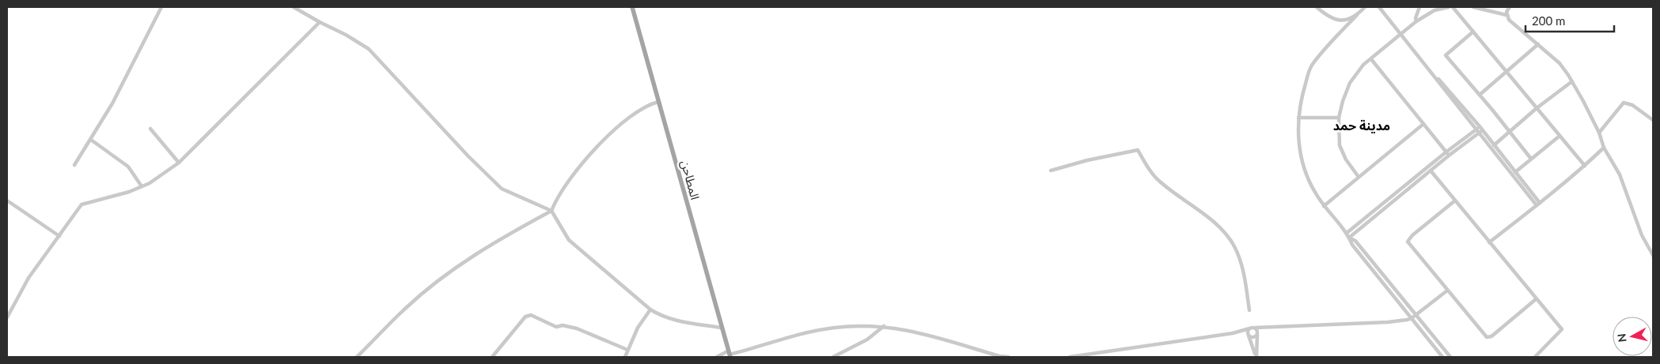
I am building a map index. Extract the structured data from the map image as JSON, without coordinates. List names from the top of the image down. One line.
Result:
{"streets":{"main road":["المطاحن"]},"districts":["مدينة حمد"],"scale_bar":"200 m","north":"left"}
